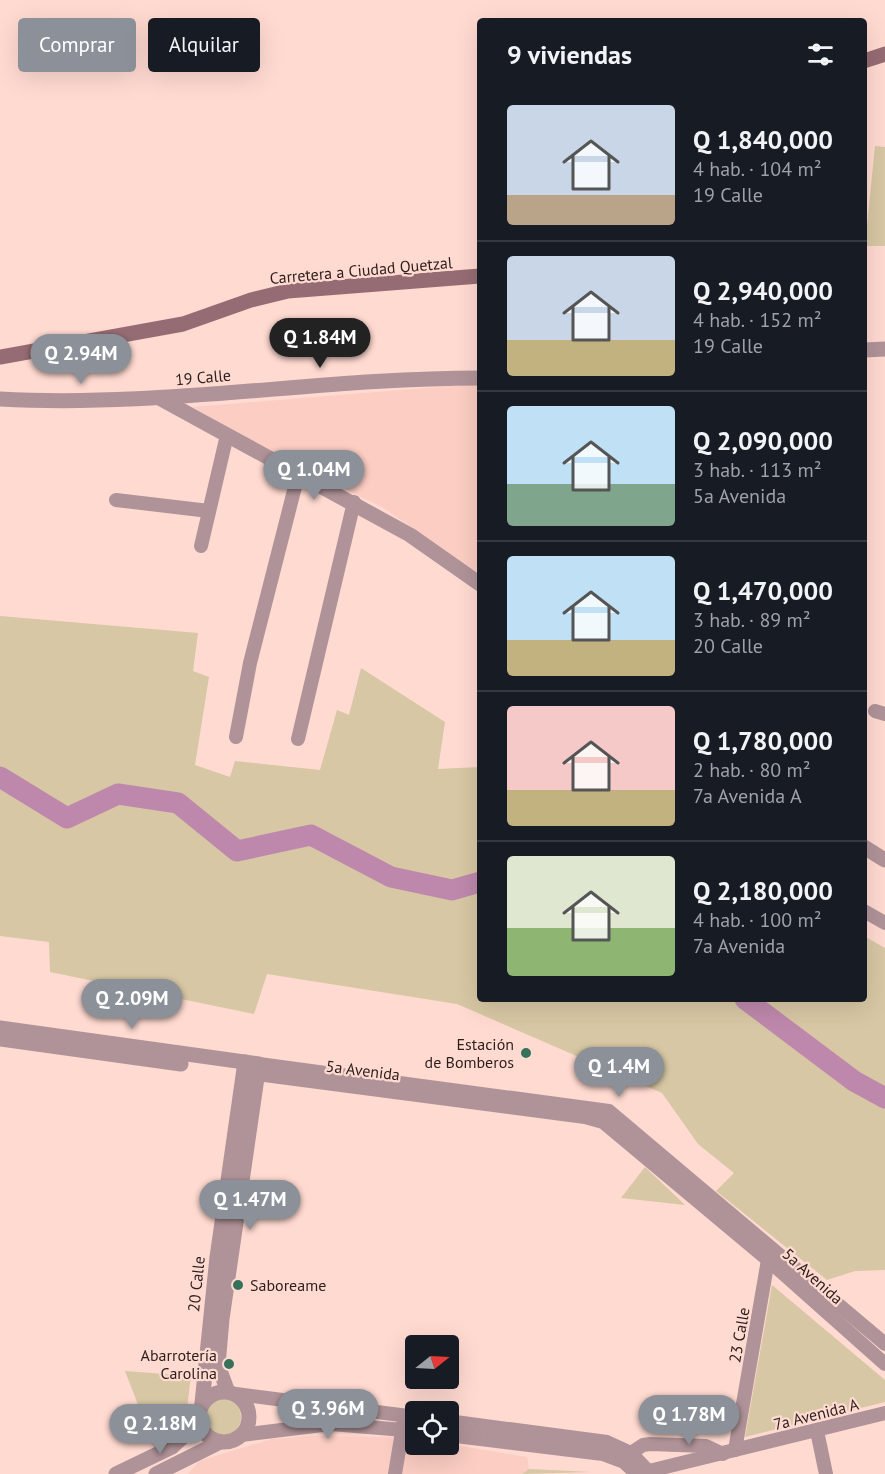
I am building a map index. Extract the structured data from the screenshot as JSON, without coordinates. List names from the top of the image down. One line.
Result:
{"streets":{"main road":["Carretera a Ciudad Quetzal"],"street":["19 Calle","5a Avenida","20 Calle","23 Calle","7a Avenida A"]},"crossings":[["5a Avenida","20 Calle"],["5a Avenida","23 Calle"],["23 Calle","7a Avenida A"]],"places":["Estación de Bomberos","Saboreame","Abarrotería Carolina"],"north":"right","page":{"chip":["Comprar","Alquilar"],"heading":"9 viviendas","list":[{"name":"Q 1,840,000","note":"4 hab. · 104 m² · 19 Calle"},{"name":"Q 2,940,000","note":"4 hab. · 152 m² · 19 Calle"},{"name":"Q 2,090,000","note":"3 hab. · 113 m² · 5a Avenida"},{"name":"Q 1,470,000","note":"3 hab. · 89 m² · 20 Calle"},{"name":"Q 1,780,000","note":"2 hab. · 80 m² · 7a Avenida A"},{"name":"Q 2,180,000","note":"4 hab. · 100 m² · 7a Avenida"}],"price":["Q 1.84M","Q 2.94M","Q 1.04M","Q 2.09M","Q 1.4M","Q 1.47M","Q 3.96M","Q 1.78M","Q 2.18M"]}}
